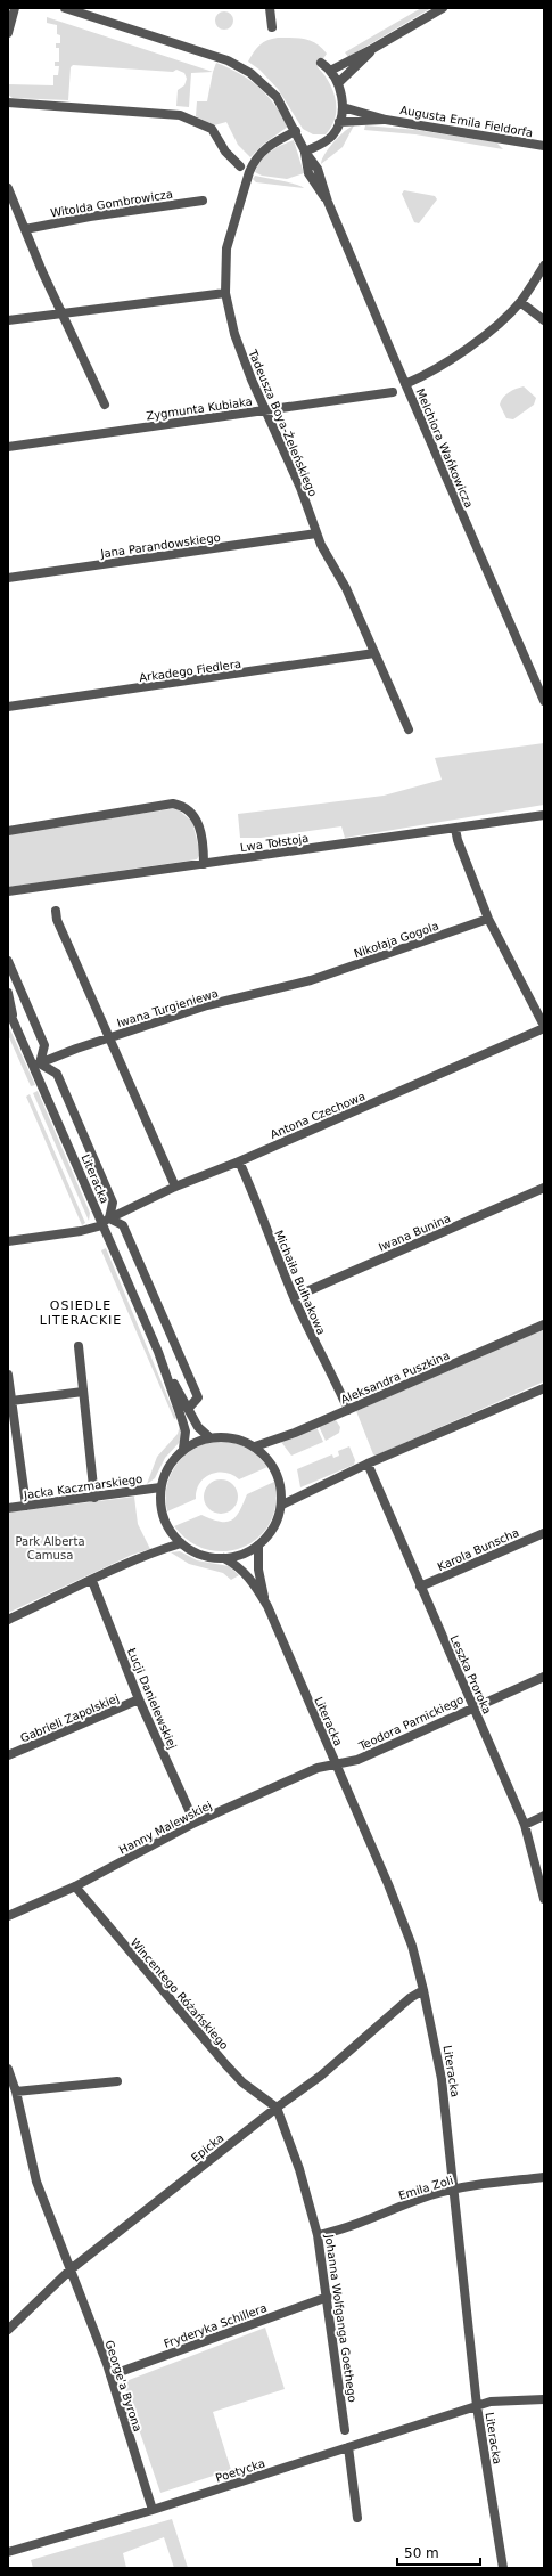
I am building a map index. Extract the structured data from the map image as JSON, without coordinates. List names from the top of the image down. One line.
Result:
{"streets":{"street":["Augusta Emila Fieldorfa","Witolda Gombrowicza","Zygmunta Kubiaka","Tadeusza Boya-Żeleńskiego","Melchiora Wańkowicza","Jana Parandowskiego","Arkadego Fiedlera","Lwa Tołstoja","Nikołaja Gogola","Iwana Turgieniewa","Antona Czechowa","Literacka","Iwana Bunina","Michaiła Bułhakowa","Aleksandra Puszkina","Jacka Kaczmarskiego","Karola Bunscha","Leszka Proroka","Łucji Danielewskiej","Gabrieli Zapolskiej","Teodora Parnickiego","Hanny Malewskiej","Wincentego Różańskiego","Epicka","Emila Zoli","Johanna Wolfganga Goethego","Fryderyka Schillera","George'a Byrona","Poetycka"]},"crossings":[["Zygmunta Kubiaka","Tadeusza Boya-Żeleńskiego"],["Tadeusza Boya-Żeleńskiego","Melchiora Wańkowicza"],["Tadeusza Boya-Żeleńskiego","Jana Parandowskiego"],["Tadeusza Boya-Żeleńskiego","Arkadego Fiedlera"],["Nikołaja Gogola","Iwana Turgieniewa"],["Iwana Turgieniewa","Literacka"],["Antona Czechowa","Literacka"],["Antona Czechowa","Michaiła Bułhakowa"],["Literacka","Aleksandra Puszkina"],["Literacka","Jacka Kaczmarskiego"],["Literacka","Teodora Parnickiego"],["Literacka","Hanny Malewskiej"],["Literacka","Epicka"],["Literacka","Emila Zoli"],["Literacka","Poetycka"],["Iwana Bunina","Michaiła Bułhakowa"],["Michaiła Bułhakowa","Aleksandra Puszkina"],["Aleksandra Puszkina","Jacka Kaczmarskiego"],["Karola Bunscha","Leszka Proroka"],["Leszka Proroka","Teodora Parnickiego"],["Łucji Danielewskiej","Gabrieli Zapolskiej"],["Łucji Danielewskiej","Hanny Malewskiej"],["Teodora Parnickiego","Hanny Malewskiej"],["Hanny Malewskiej","Wincentego Różańskiego"],["Wincentego Różańskiego","Epicka"],["Wincentego Różańskiego","Johanna Wolfganga Goethego"],["Epicka","Johanna Wolfganga Goethego"],["Epicka","George'a Byrona"],["Emila Zoli","Johanna Wolfganga Goethego"],["Johanna Wolfganga Goethego","Fryderyka Schillera"],["Fryderyka Schillera","George'a Byrona"],["George'a Byrona","Poetycka"]],"districts":["OSIEDLE LITERACKIE"],"parks":["Park Alberta Camusa"],"scale_bar":"50 m"}
